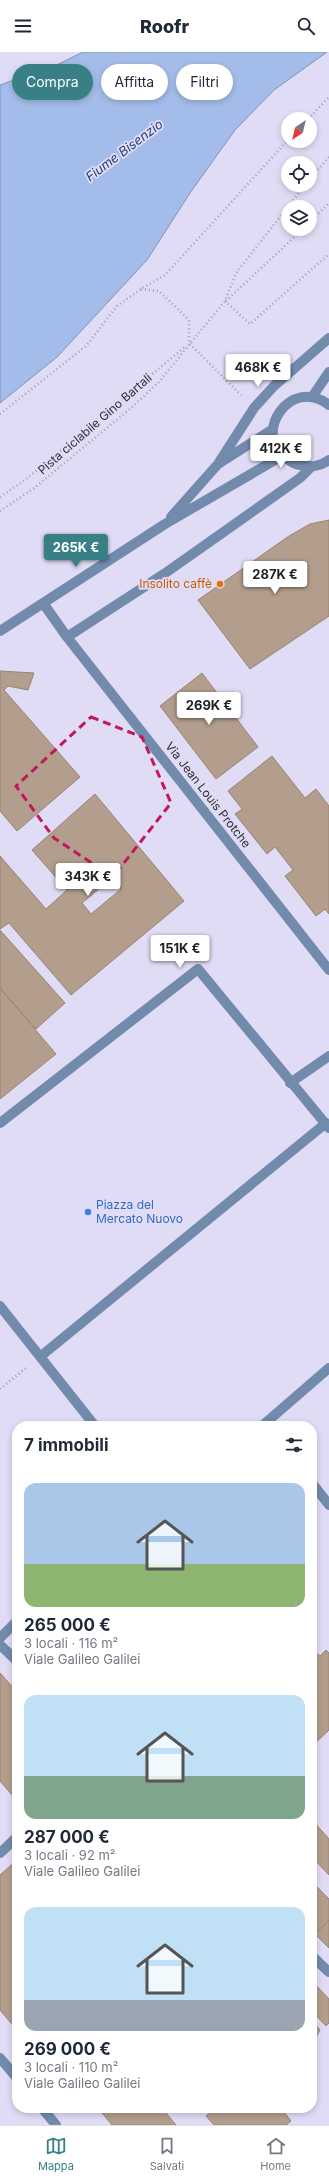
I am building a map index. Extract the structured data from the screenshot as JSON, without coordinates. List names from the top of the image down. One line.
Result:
{"streets":{"street":["Via Jean Louis Protche"],"path":["Pista ciclabile Gino Bartali"]},"water":["Fiume Bisenzio"],"places":["Insolito caffè","Piazza del Mercato Nuovo"],"north":"bottom left","page":{"header":"Roofr","chip":["Compra","Affitta","Filtri"],"price":["468K €","412K €","265K €","287K €","269K €","343K €","151K €"],"heading":"7 immobili","list":[{"name":"265 000 €","note":"3 locali · 116 m² · Viale Galileo Galilei"},{"name":"287 000 €","note":"3 locali · 92 m² · Viale Galileo Galilei"},{"name":"269 000 €","note":"3 locali · 110 m² · Viale Galileo Galilei"}],"tabs":["Mappa","Salvati","Home"]}}
